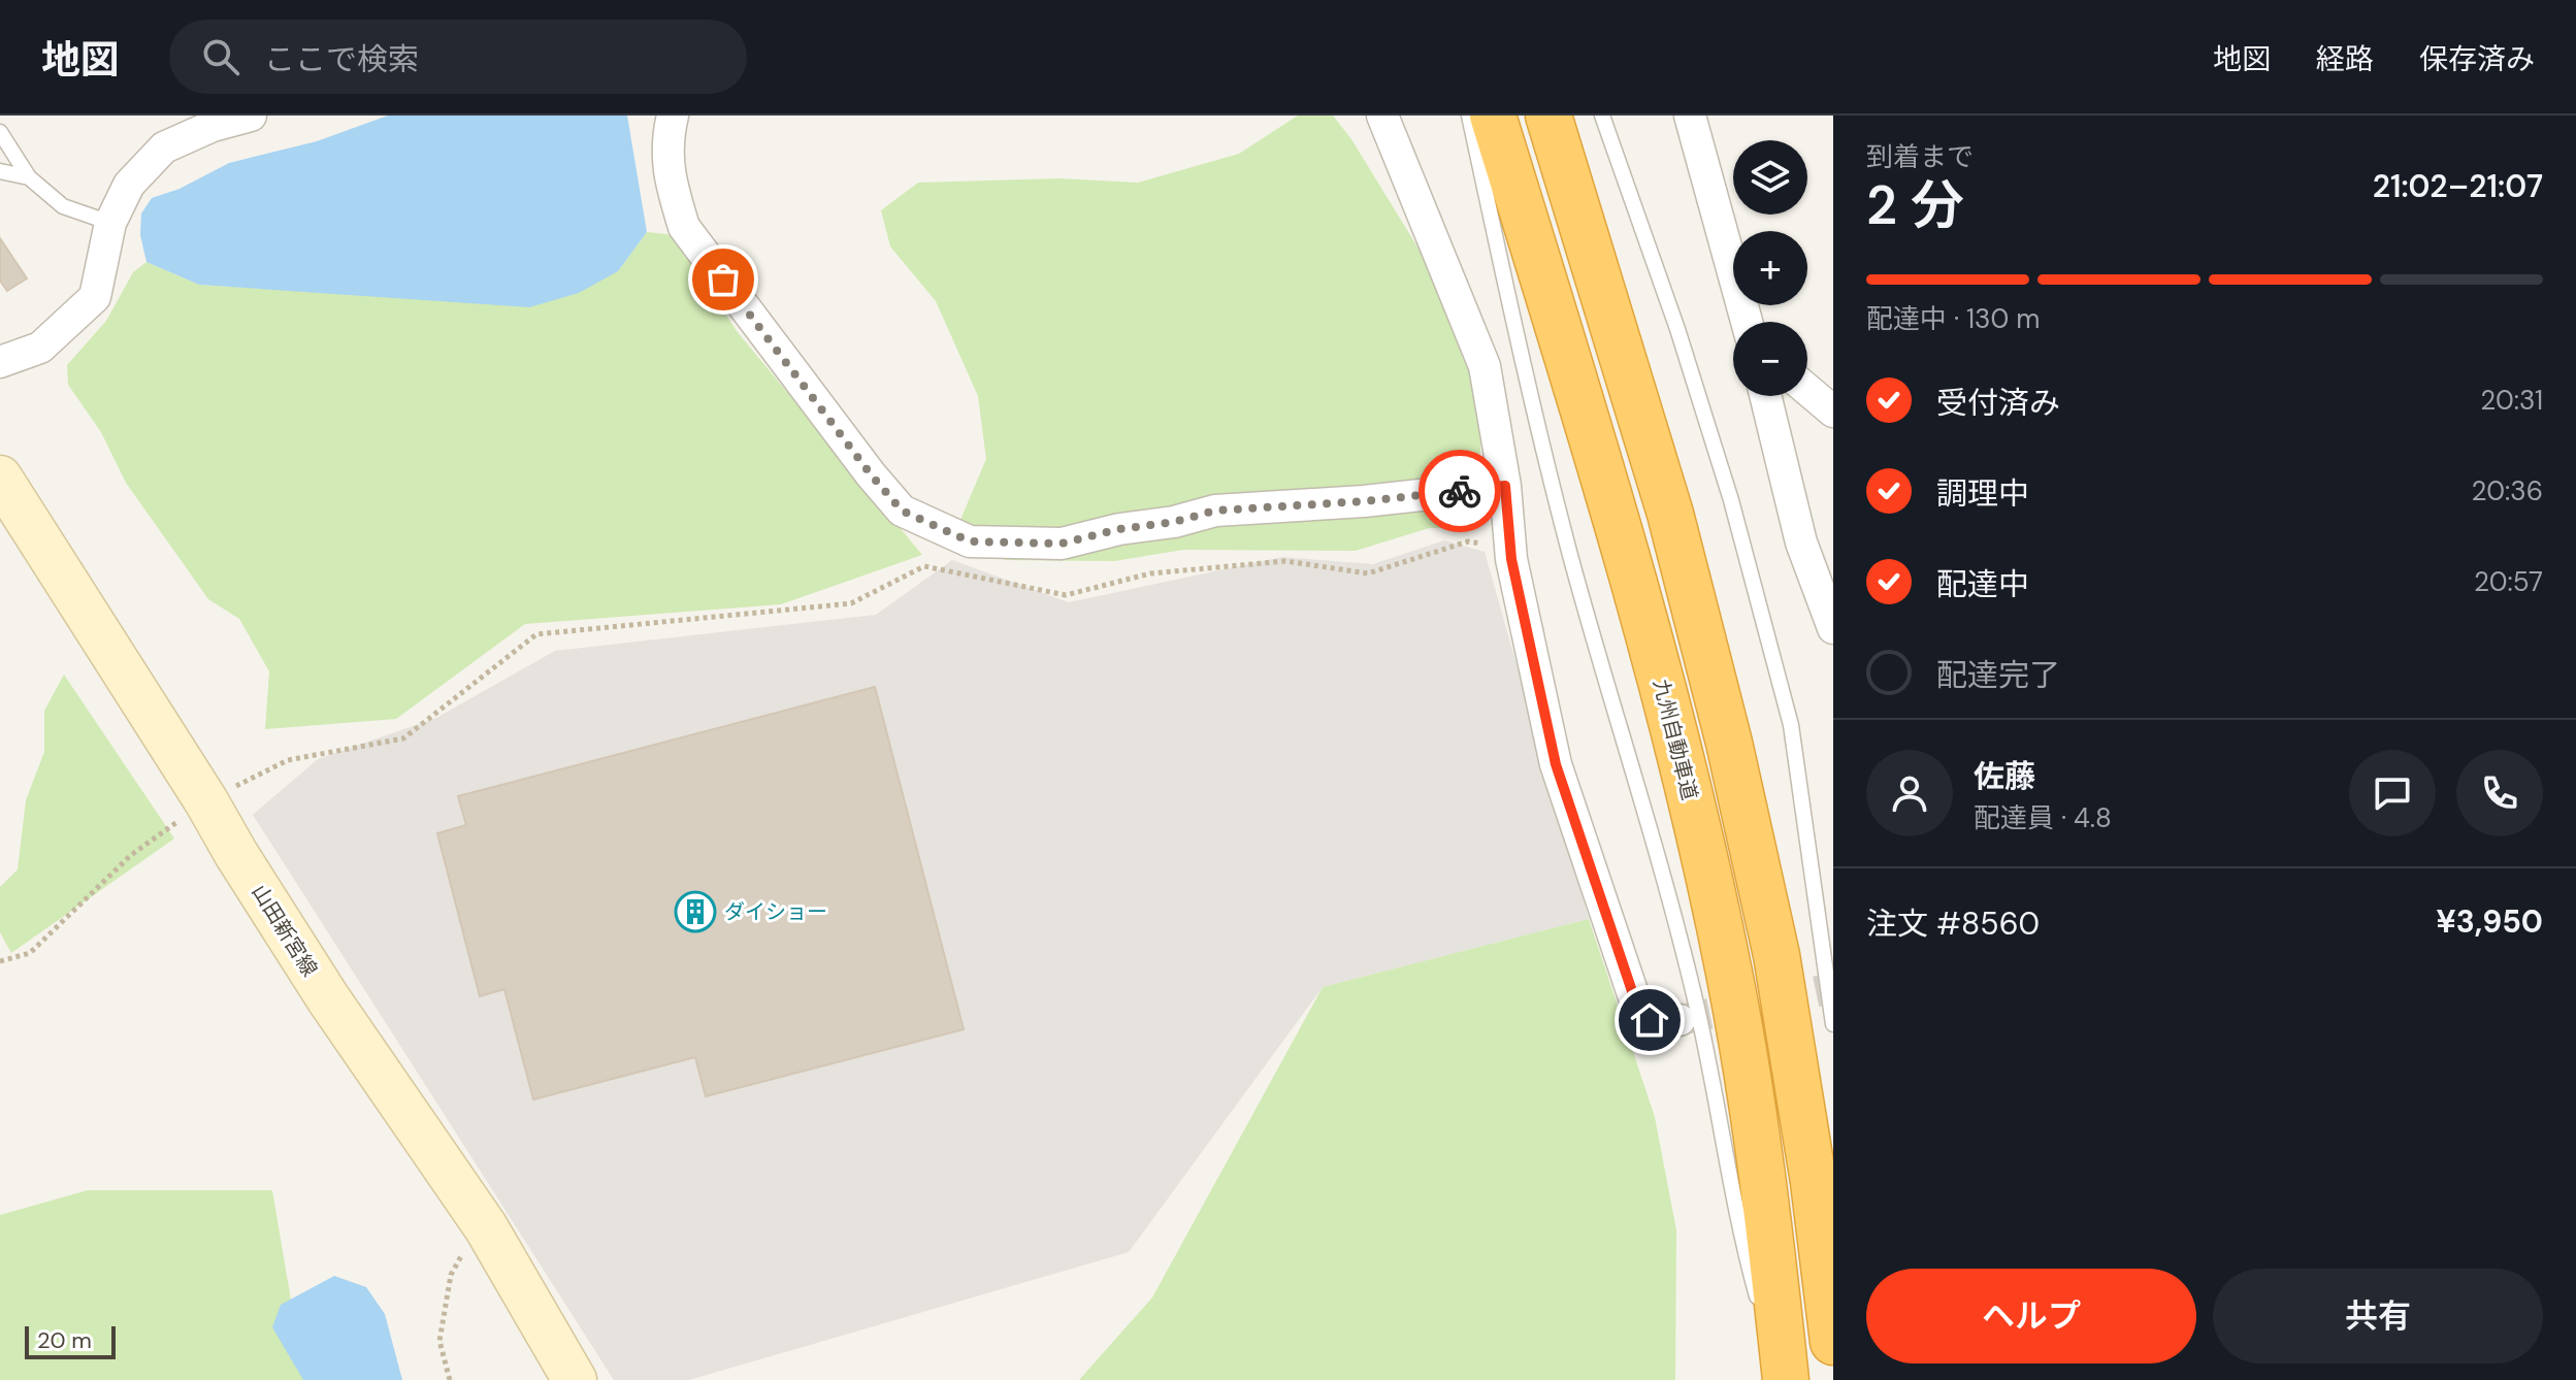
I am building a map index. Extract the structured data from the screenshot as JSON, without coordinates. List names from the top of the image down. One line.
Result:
{"streets":{"highway":["九州自動車道"],"main road":["山田新宮線"]},"places":{"building":["ダイショー"]},"scale_bar":"20 m","page":{"header":"地図","search":"ここで検索","nav":["地図","経路","保存済み"],"heading":["2 分","到着まで","21:02–21:07"],"panel":["佐藤","配達員 · 4.8","注文 #8560","¥3,950"],"map_buttons":["+","−"],"bar":"配達中 · 130 m","list":[["受付済み","20:31"],["調理中","20:36"],["配達中","20:57"],"配達完了"],"buttons":["ヘルプ","共有"],"scale":"20 m"}}
